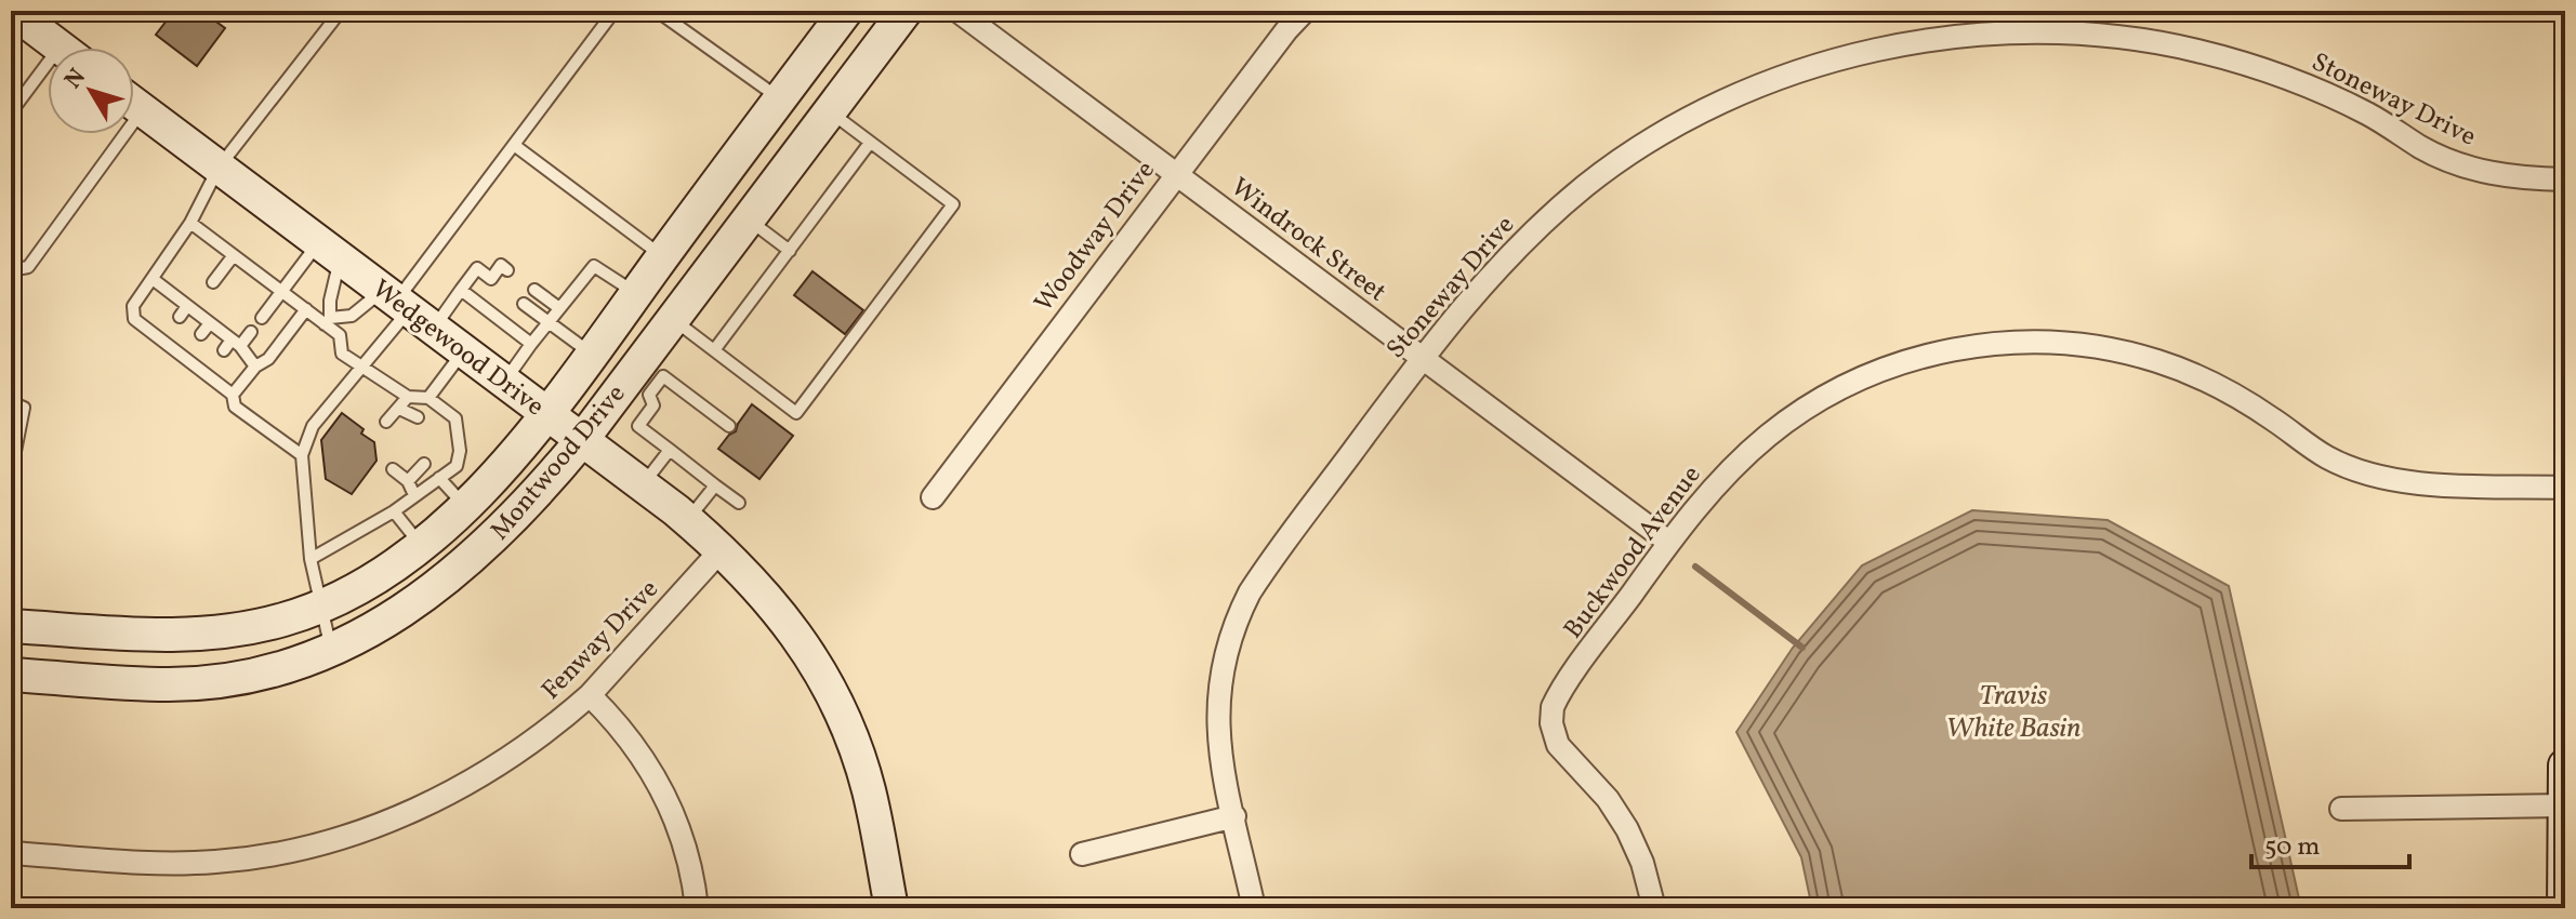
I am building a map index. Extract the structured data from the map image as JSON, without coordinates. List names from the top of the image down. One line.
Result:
{"streets":{"main road":["Wedgewood Drive","Montwood Drive"],"street":["Stoneway Drive","Woodway Drive","Windrock Street","Buckwood Avenue","Fenway Drive"]},"crossings":[["Stoneway Drive","Windrock Street"],["Woodway Drive","Windrock Street"],["Windrock Street","Buckwood Avenue"],["Wedgewood Drive","Montwood Drive"],["Wedgewood Drive","Fenway Drive"]],"water":["Travis White Basin"],"scale_bar":"50 m","north":"top left"}
